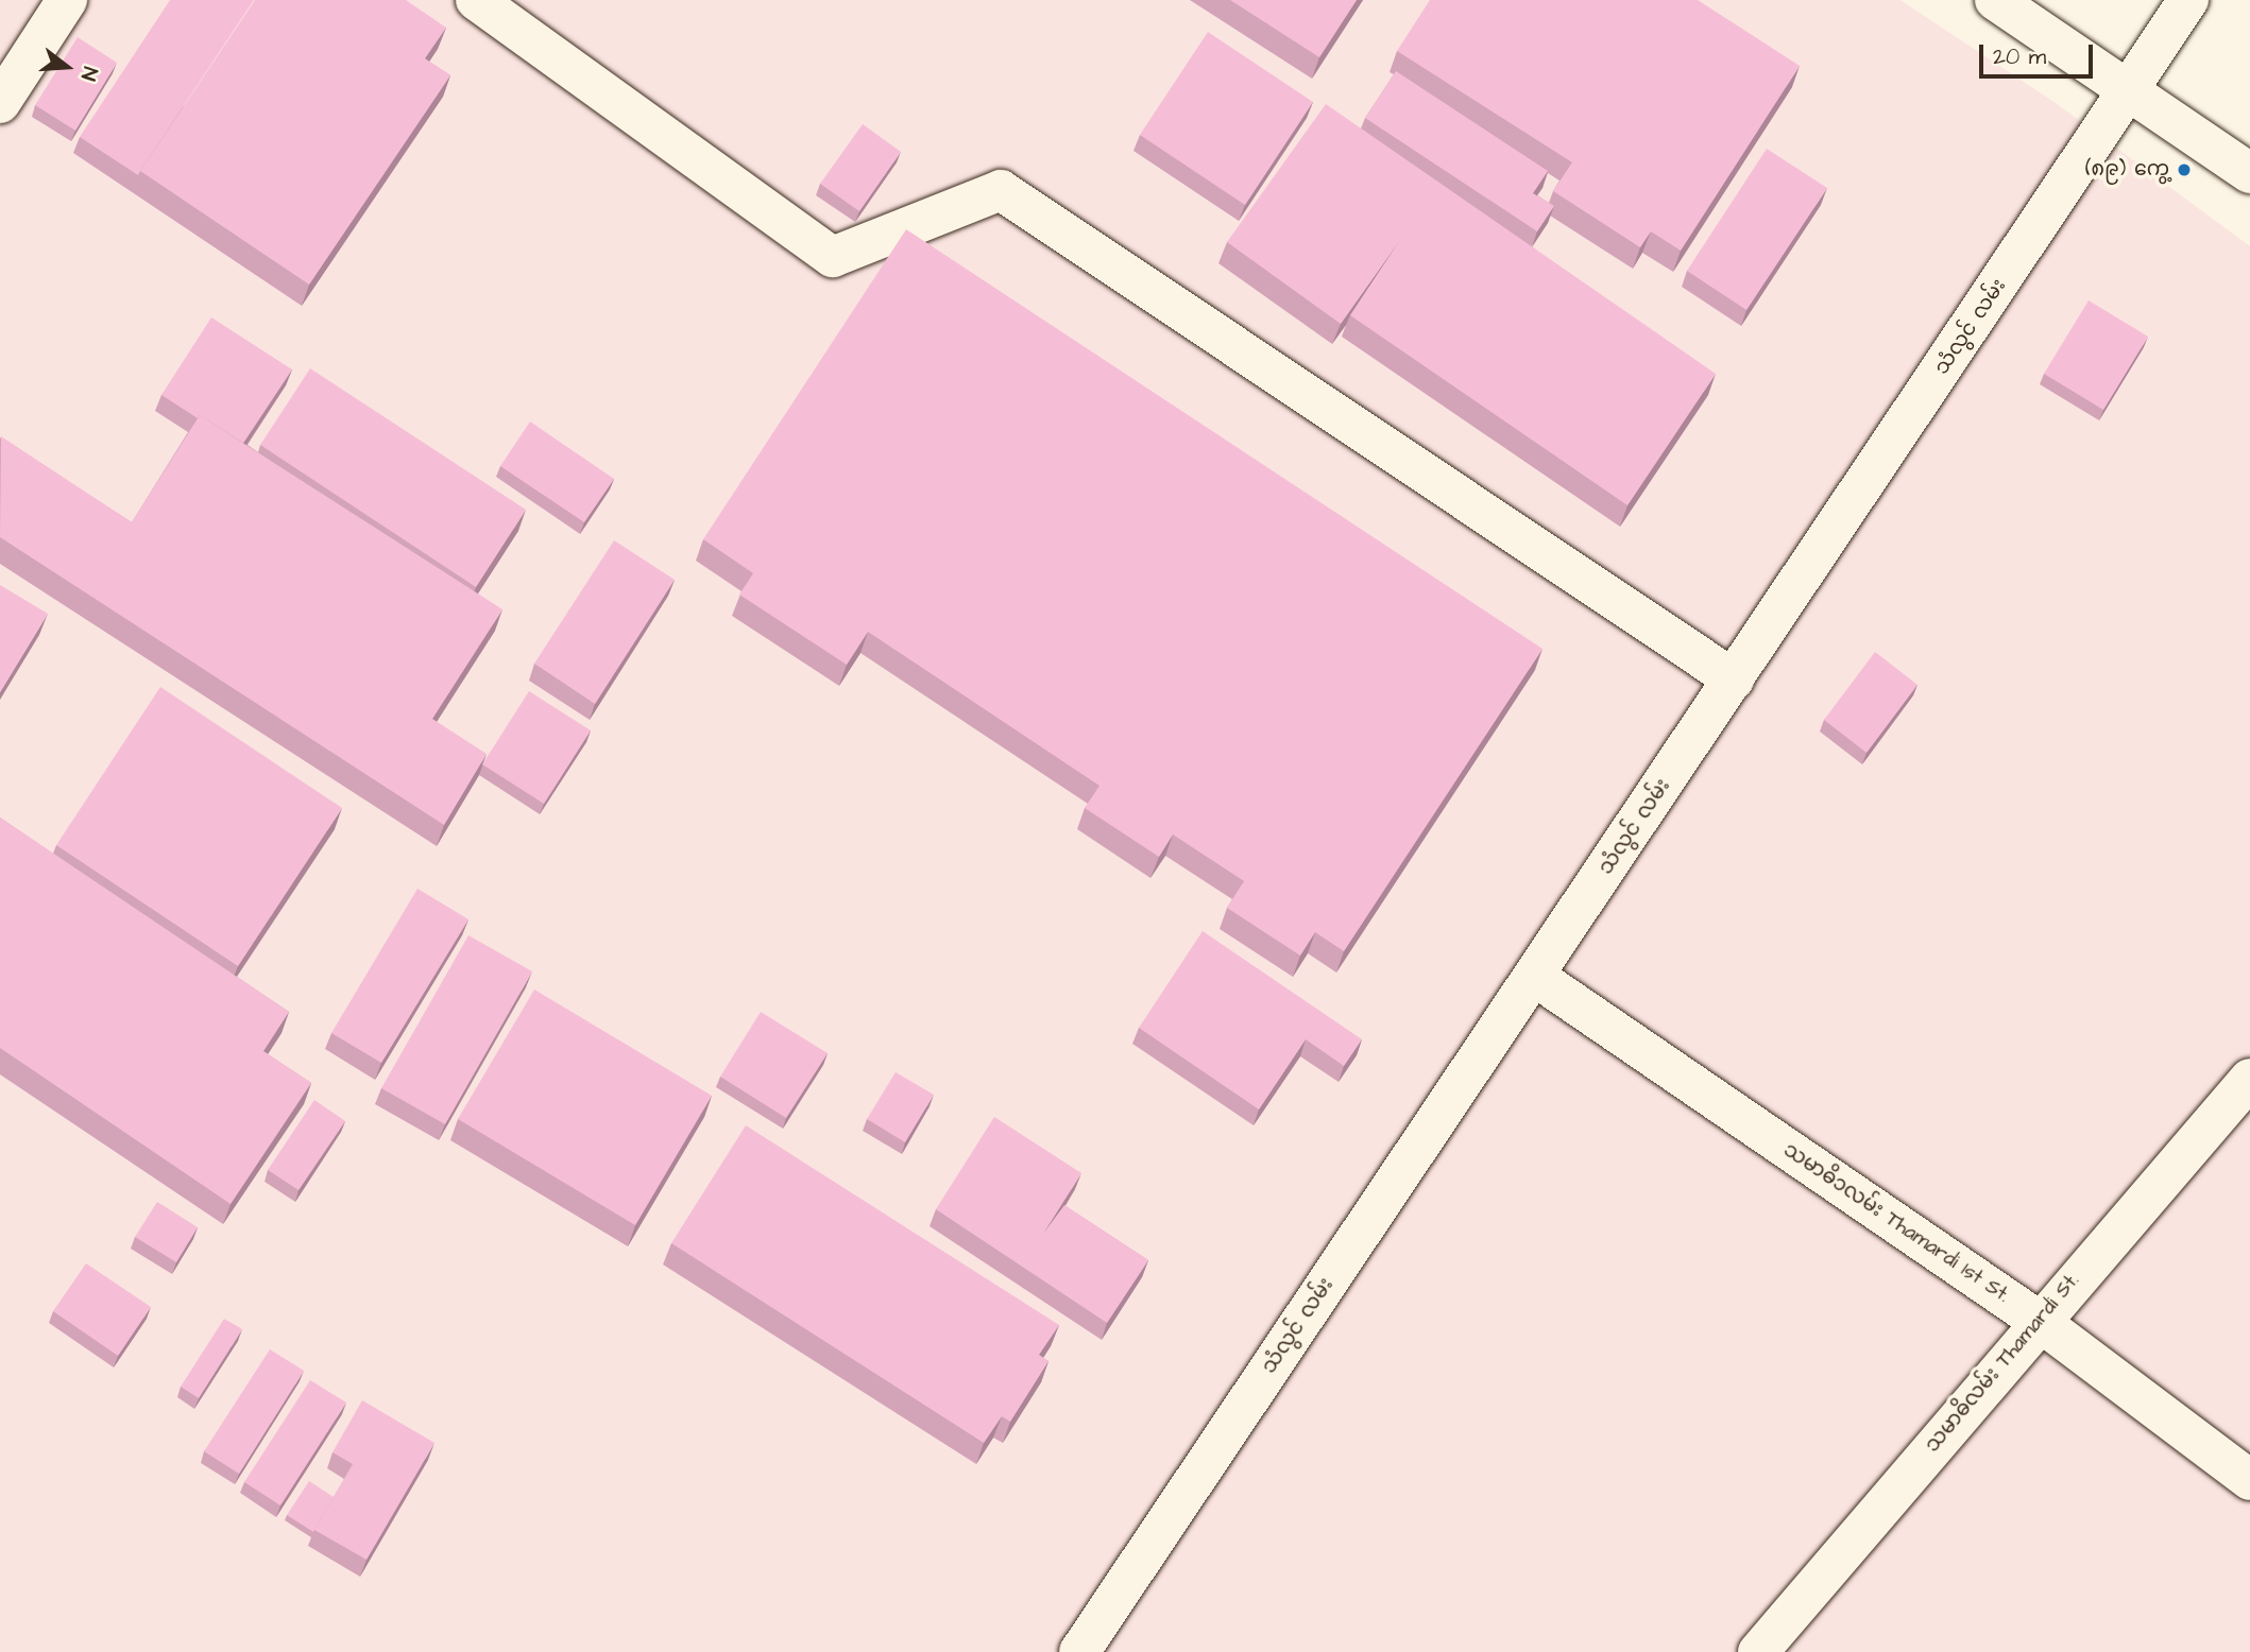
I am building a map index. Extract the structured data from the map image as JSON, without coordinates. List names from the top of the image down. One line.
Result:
{"streets":{"street":["သံလွင် လမ်း","သမာဓိ၁လမ်း Thamardi 1st St.","သမာဓိလမ်း Thamardi St."]},"crossings":[["သံလွင် လမ်း","သမာဓိ၁လမ်း Thamardi 1st St."],["သမာဓိ၁လမ်း Thamardi 1st St.","သမာဓိလမ်း Thamardi St."]],"places":["(၈၉) ကွေ့"],"scale_bar":"20 m","north":"right"}
